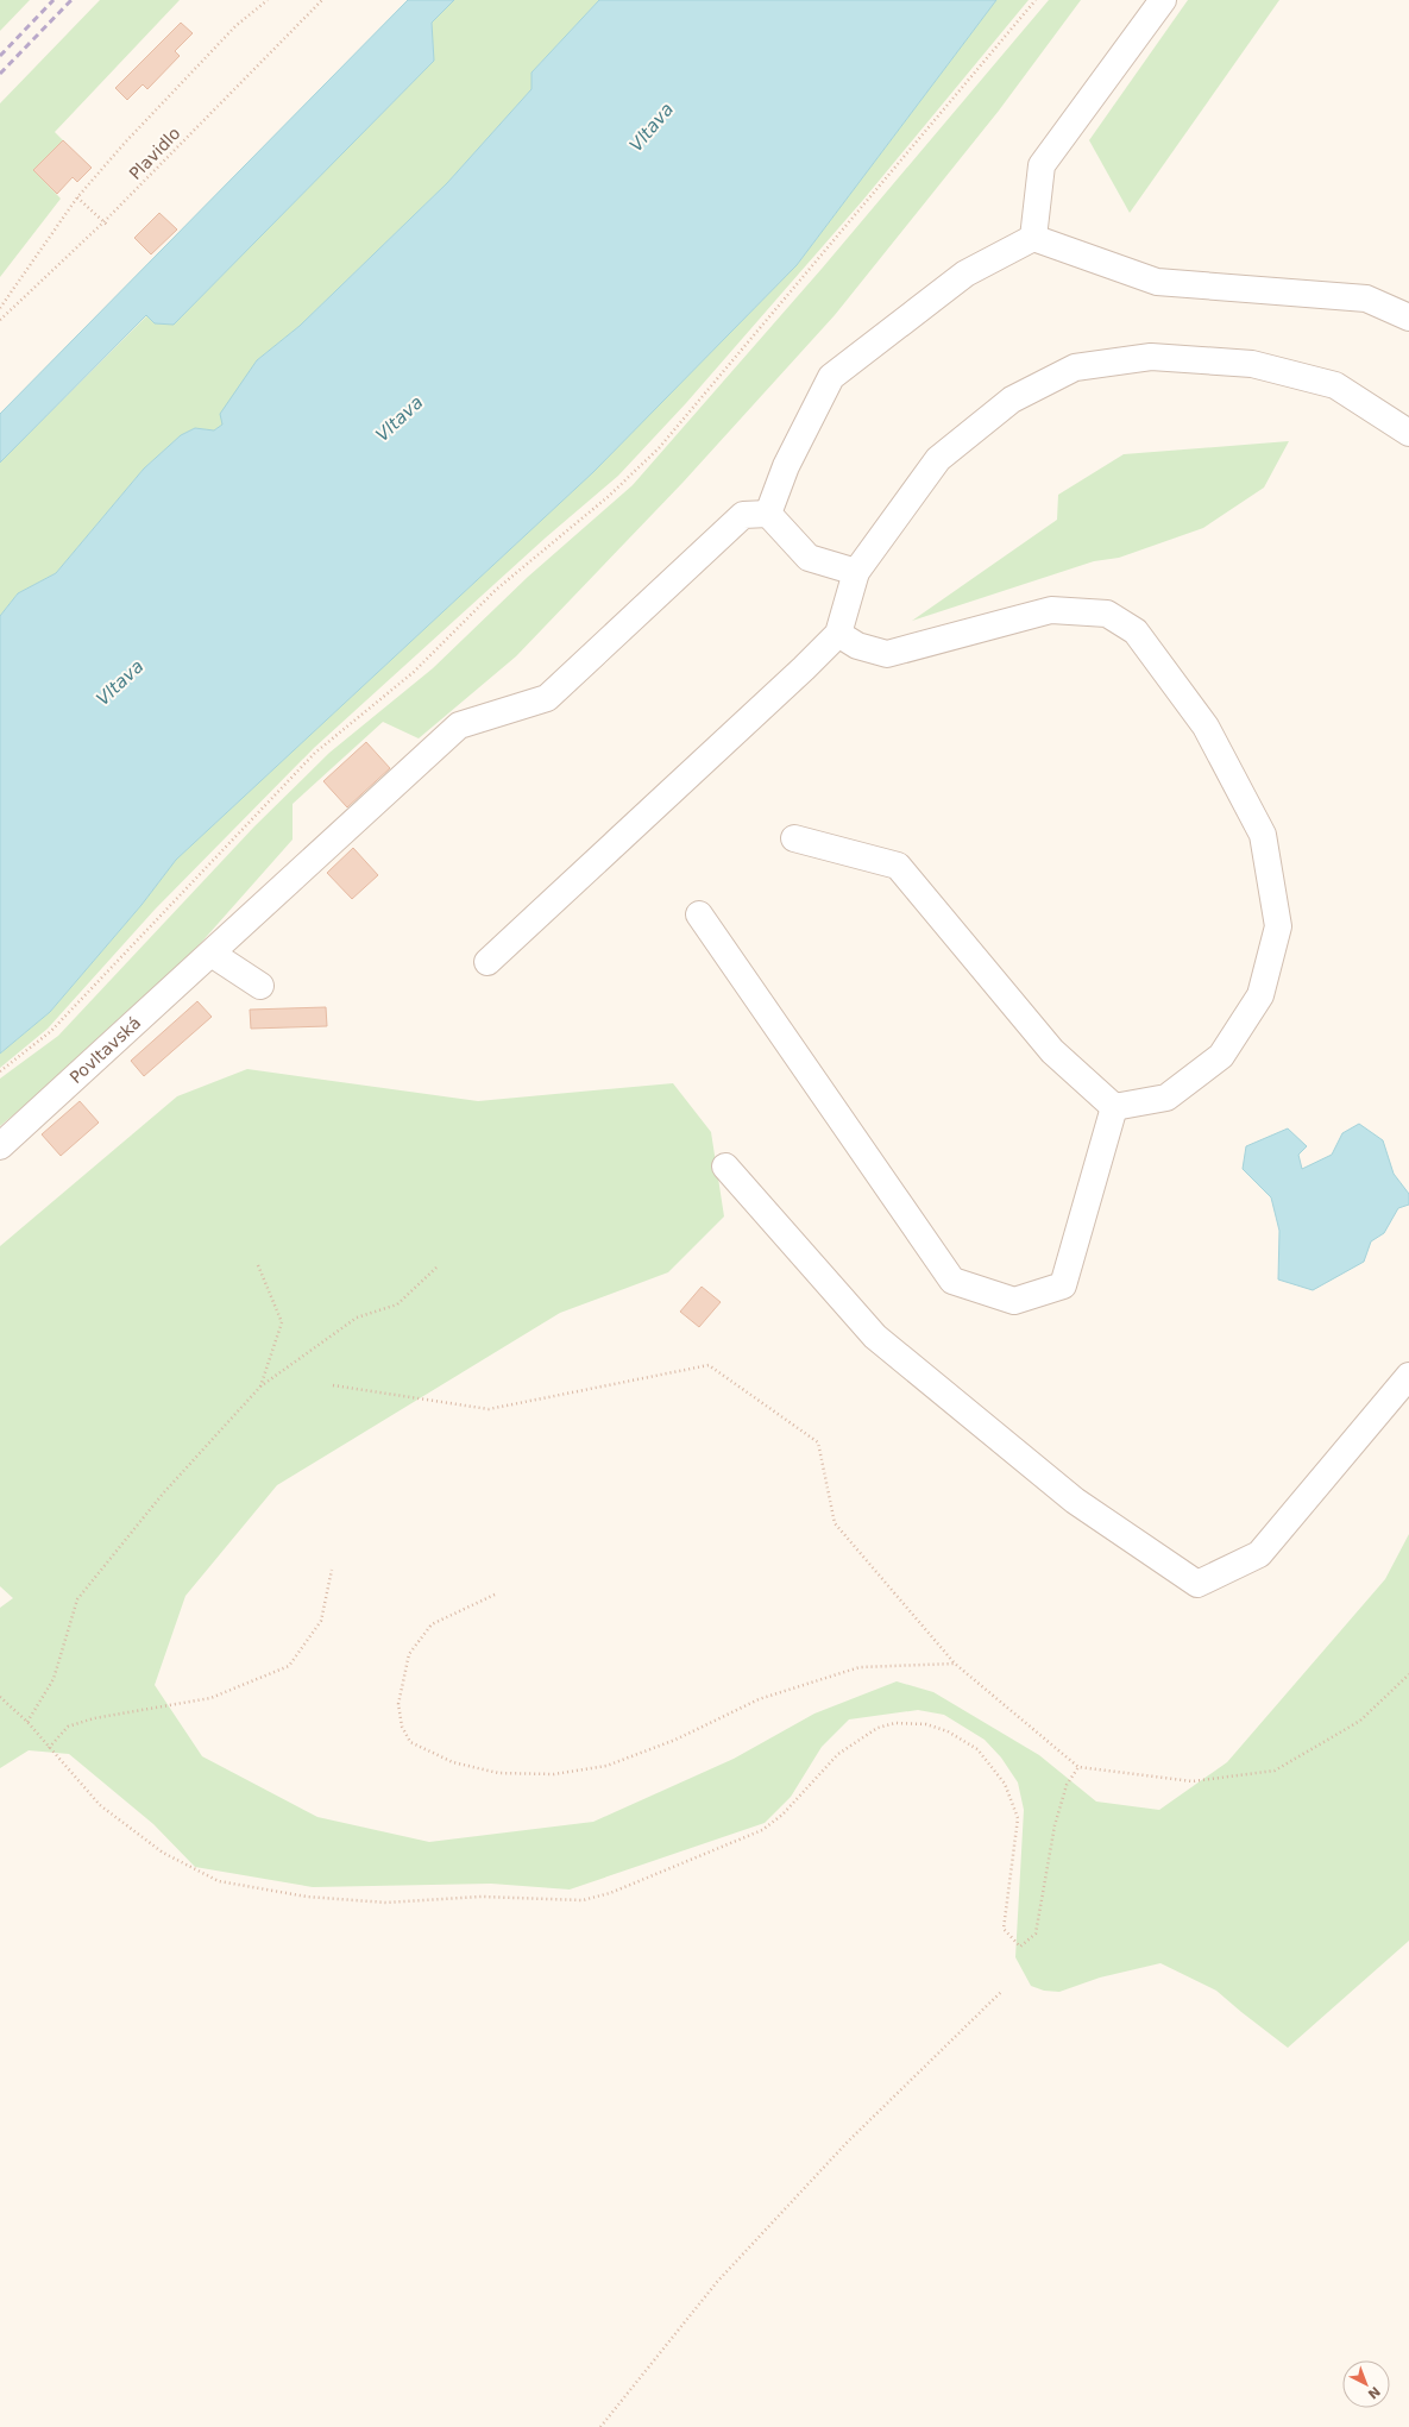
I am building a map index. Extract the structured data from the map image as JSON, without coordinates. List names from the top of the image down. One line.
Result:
{"streets":{"lane":["Povltavská"],"path":["Plavidlo"]},"water":["Vltava"],"north":"bottom right"}
